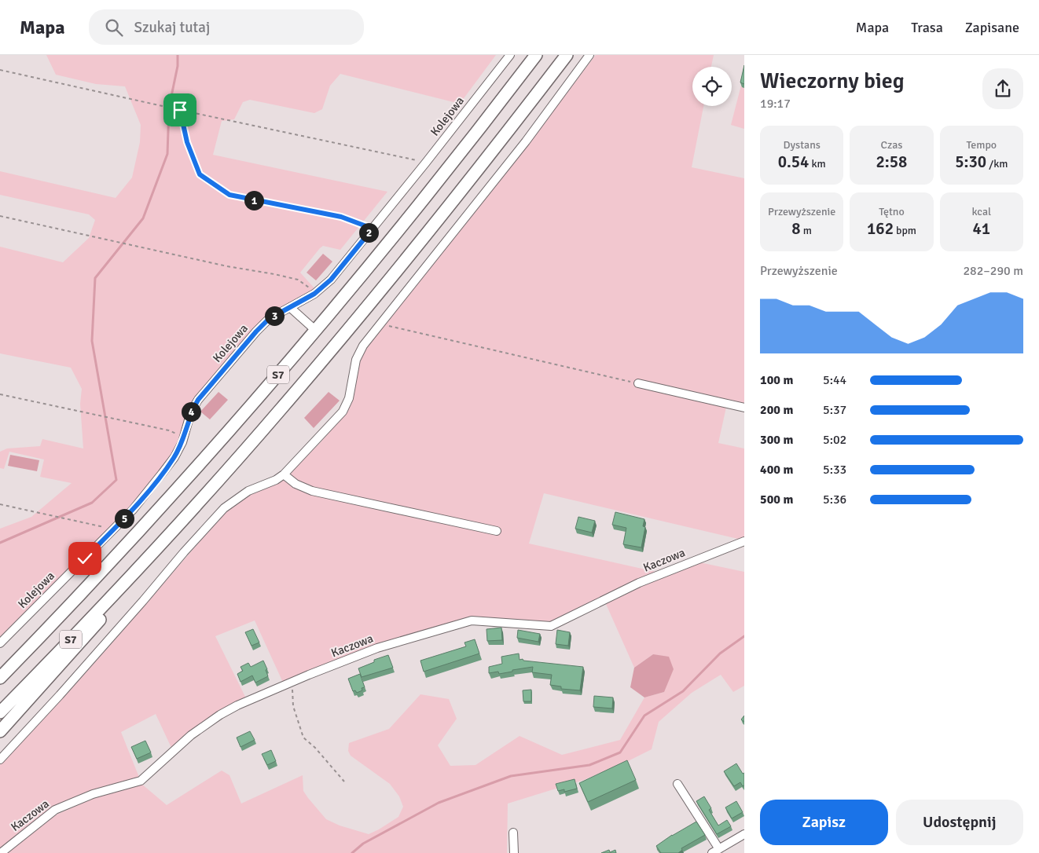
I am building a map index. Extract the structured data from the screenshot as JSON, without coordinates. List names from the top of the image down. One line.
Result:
{"streets":{"highway":["S7"],"street":["Kolejowa","Kaczowa"]},"page":{"header":"Mapa","search":"Szukaj tutaj","nav":["Mapa","Trasa","Zapisane"],"heading":["Wieczorny bieg","19:17"],"stats":[["Dystans","0.54 km"],["Czas","2:58"],["Tempo","5:30 /km"],["Przewyższenie","8 m"],["Tętno","162 bpm"],["kcal","41"]],"pins":["1","2","3","4","5"],"chart":["Przewyższenie","282–290 m"],"list":[{"name":"100 m","note":"5:44"},{"name":"200 m","note":"5:37"},{"name":"300 m","note":"5:02"},{"name":"400 m","note":"5:33"},{"name":"500 m","note":"5:36"}],"buttons":["Zapisz","Udostępnij"]}}
